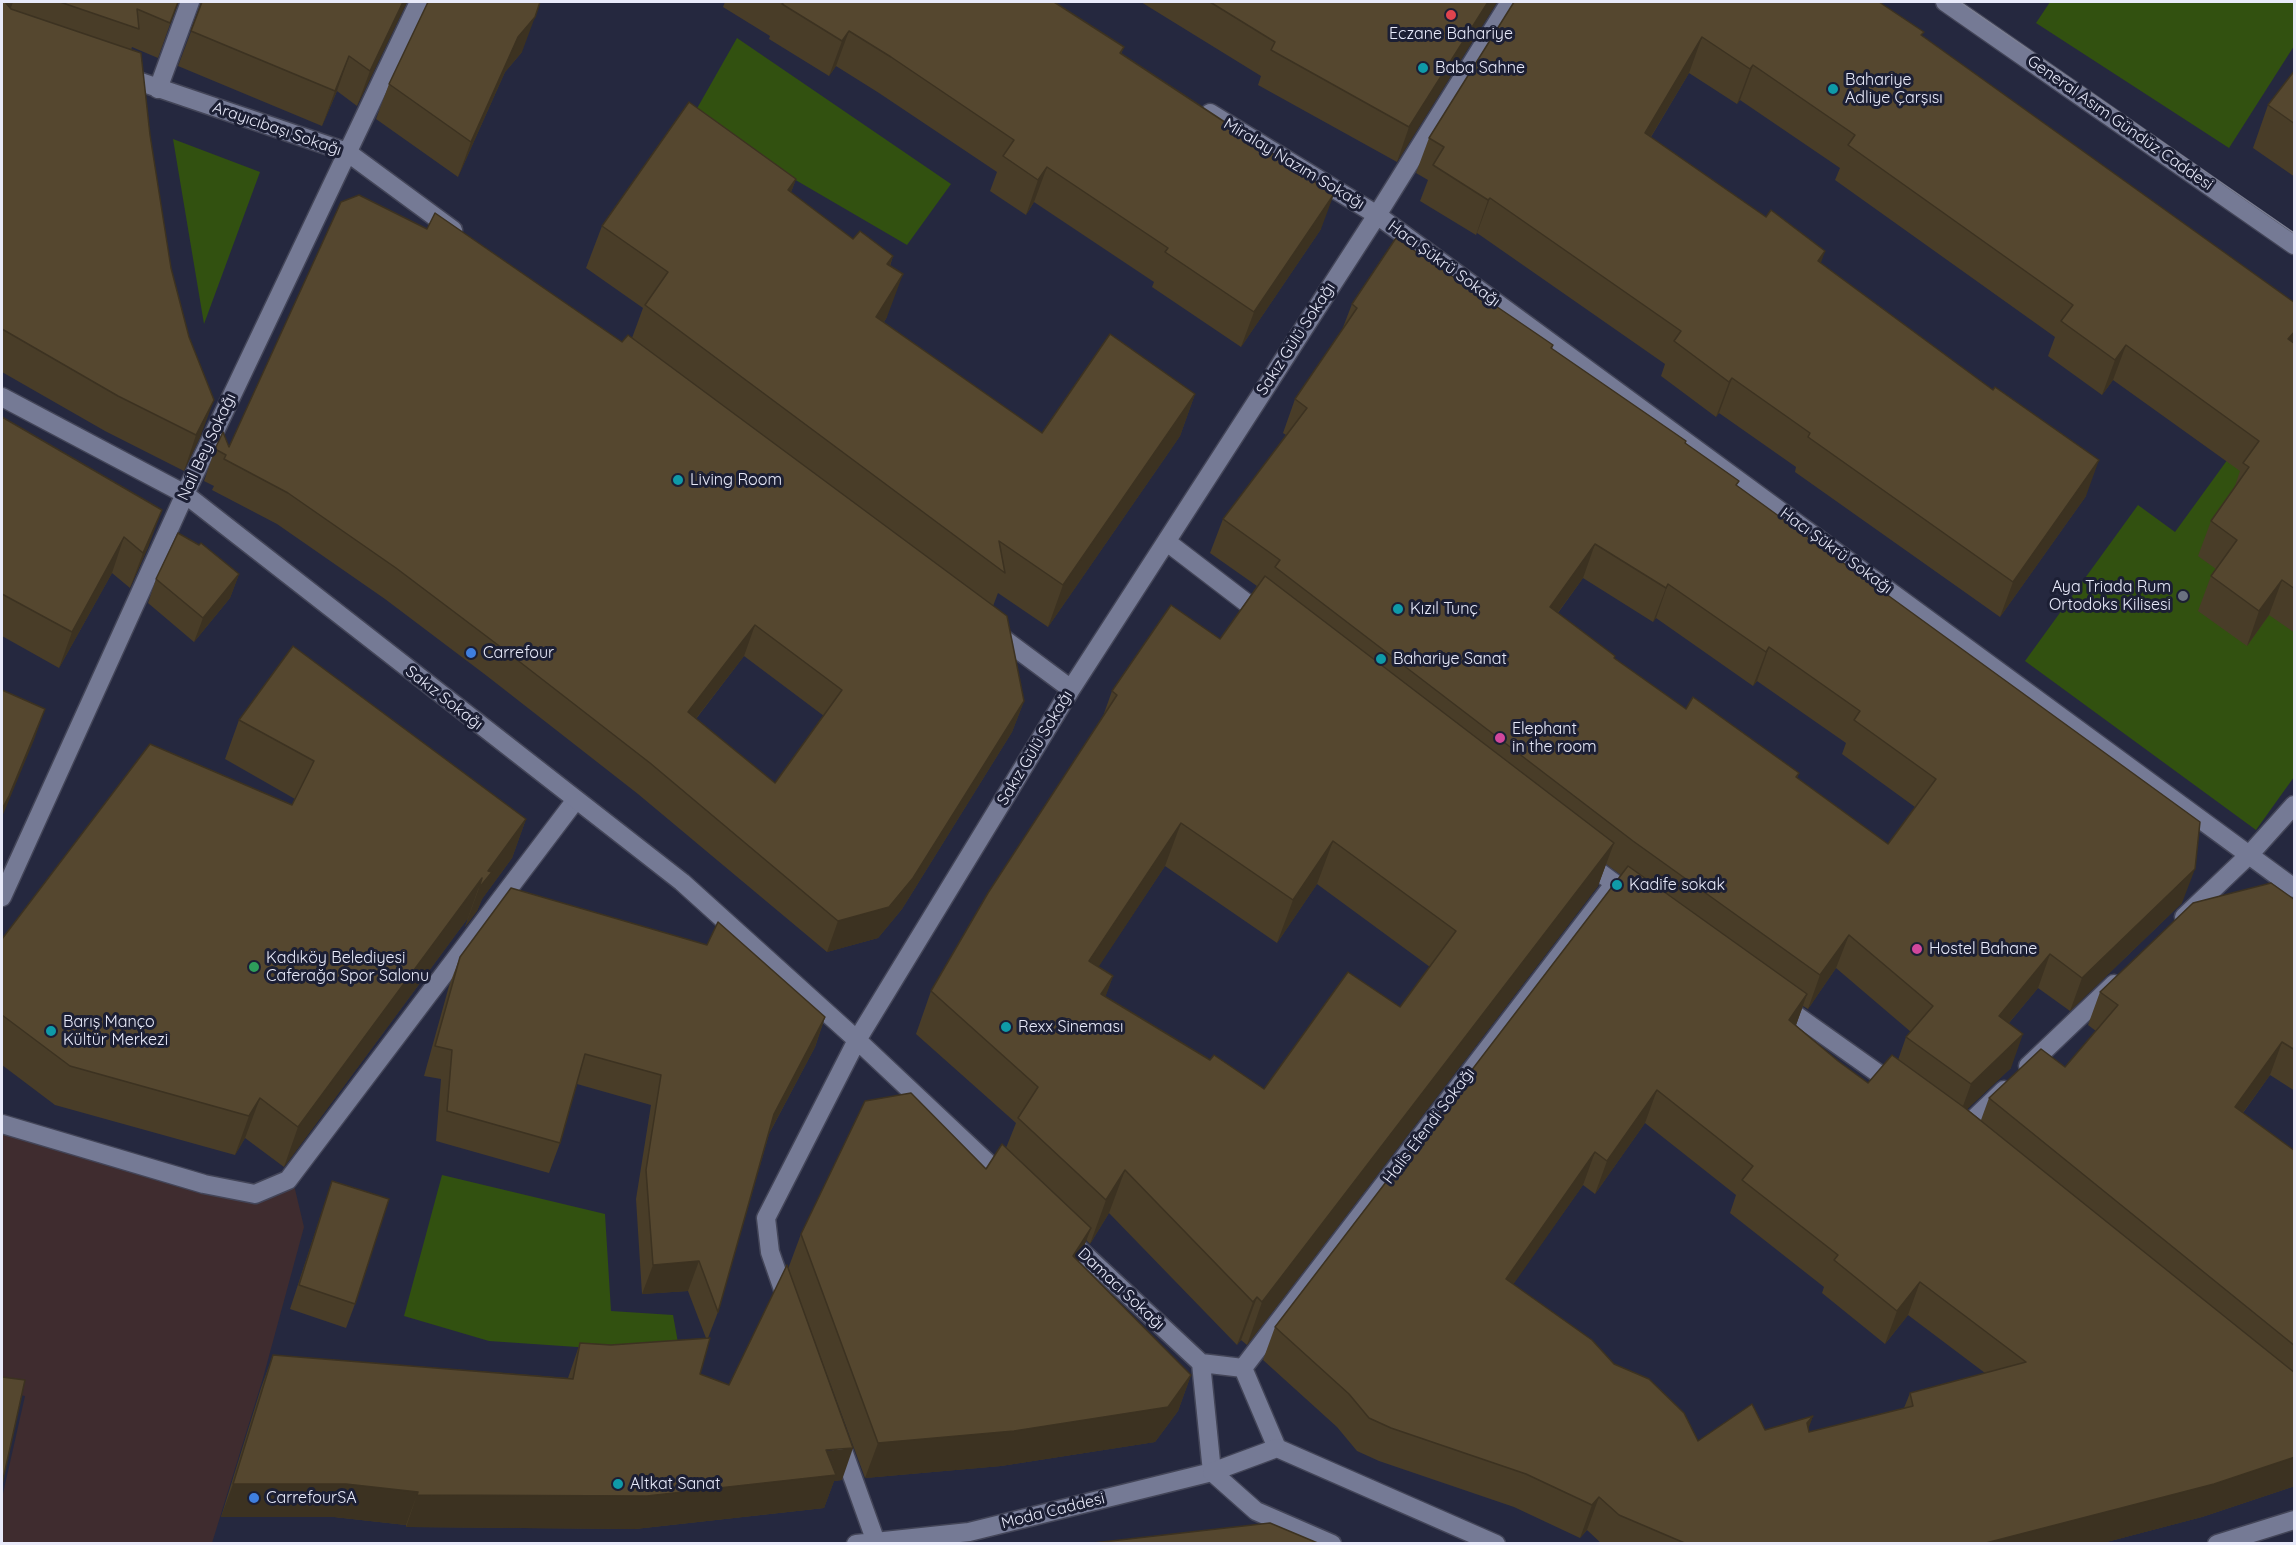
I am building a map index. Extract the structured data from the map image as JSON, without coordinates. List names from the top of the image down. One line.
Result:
{"streets":{"street":["General Asım Gündüz Caddesi","Arayıcıbaşı Sokağı","Miralay Nazım Sokağı","Hacı Şükrü Sokağı","Sakız Gülü Sokağı","Nail Bey Sokağı","Sakız Sokağı","Halis Efendi Sokağı","Damacı Sokağı","Moda Caddesi"]},"crossings":[["Arayıcıbaşı Sokağı","Nail Bey Sokağı"],["Miralay Nazım Sokağı","Hacı Şükrü Sokağı"],["Miralay Nazım Sokağı","Sakız Gülü Sokağı"],["Hacı Şükrü Sokağı","Sakız Gülü Sokağı"],["Sakız Gülü Sokağı","Sakız Sokağı"],["Nail Bey Sokağı","Sakız Sokağı"]],"places":["Eczane Bahariye","Baba Sahne","Bahariye Adliye Çarşısı","Living Room","Aya Triada Rum Ortodoks Kilisesi","Kızıl Tunç","Carrefour","Bahariye Sanat","Elephant in the room","Kadife sokak","Hostel Bahane","Kadıköy Belediyesi Caferağa Spor Salonu","Rexx Sineması","Barış Manço Kültür Merkezi","Altkat Sanat","CarrefourSA"]}
